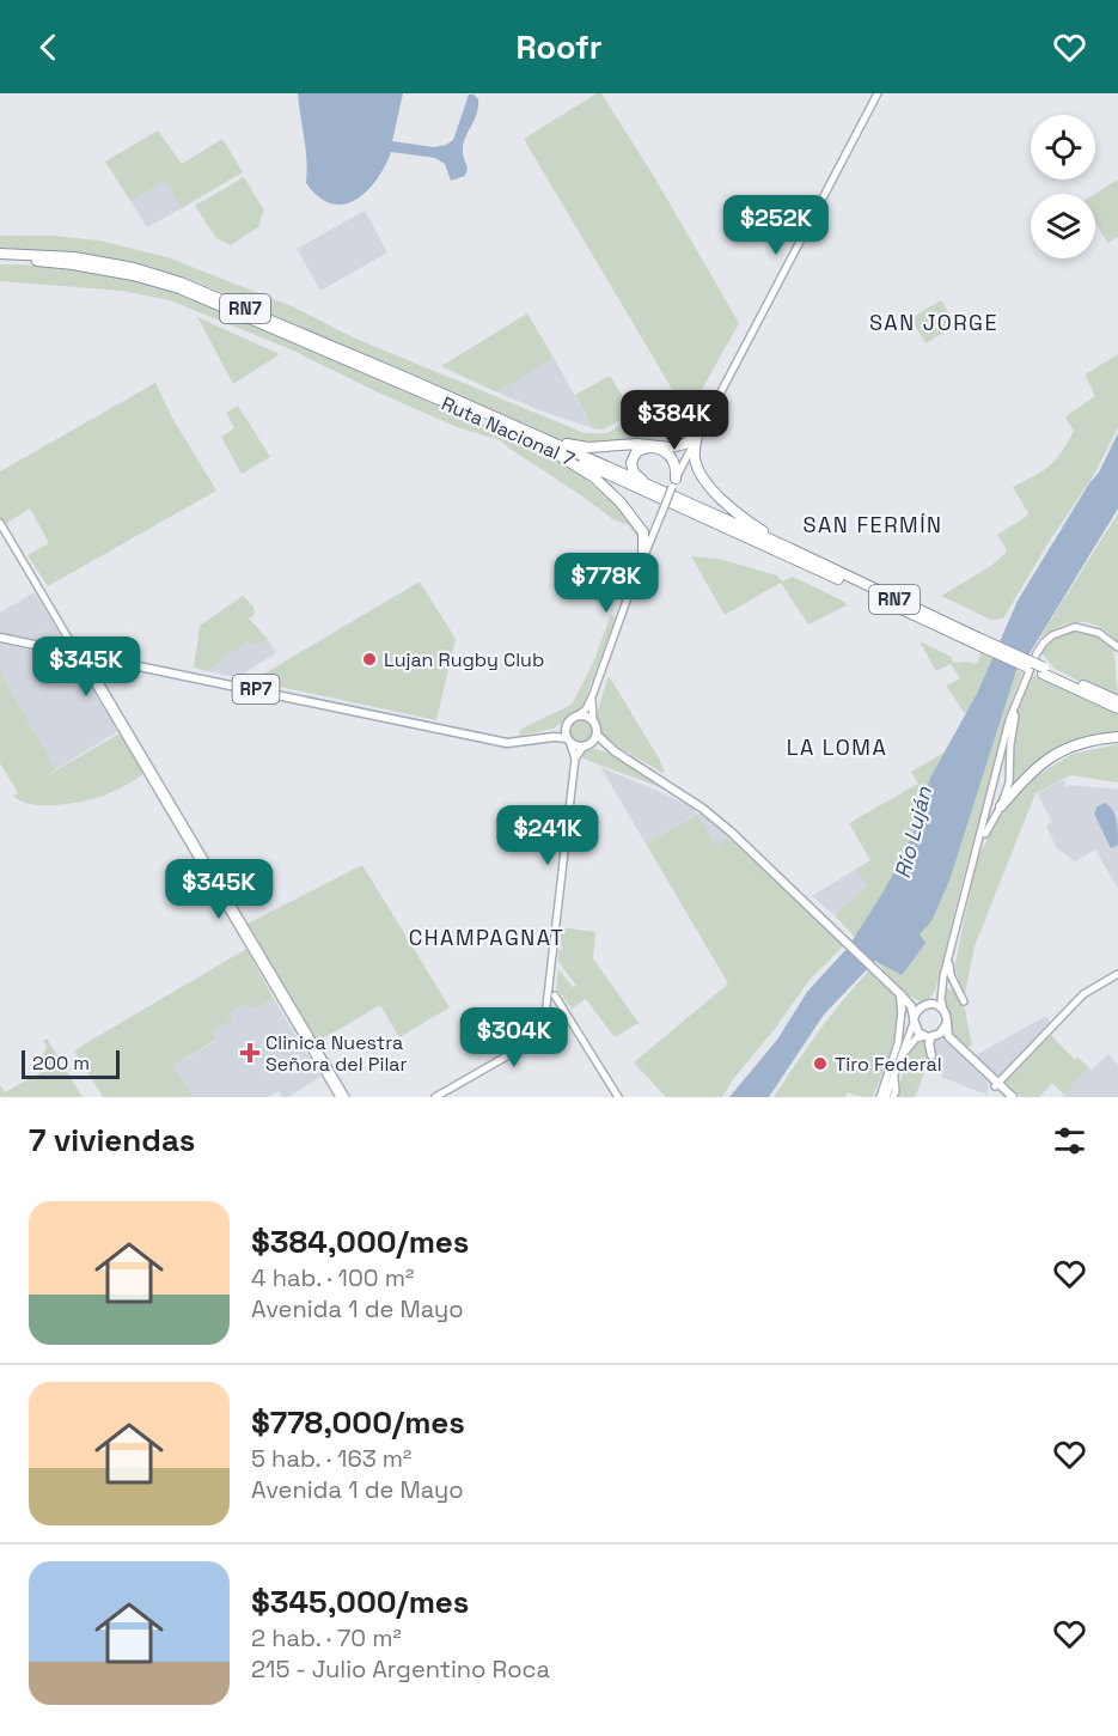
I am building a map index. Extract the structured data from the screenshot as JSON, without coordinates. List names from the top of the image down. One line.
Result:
{"streets":{"highway":["RN7","Ruta Nacional 7"],"main road":["RP7"]},"districts":["SAN JORGE","SAN FERMÍN","LA LOMA","CHAMPAGNAT"],"water":["Río Luján"],"places":{"other":["Lujan Rugby Club","Tiro Federal"],"health":["Clinica Nuestra Señora del Pilar"]},"scale_bar":"200 m","page":{"header":"Roofr","price":["$252K","$384K","$778K","$345K","$241K","$345K","$304K"],"scale":"200 m","heading":"7 viviendas","list":[{"name":"$384,000/mes","note":"4 hab. · 100 m² · Avenida 1 de Mayo"},{"name":"$778,000/mes","note":"5 hab. · 163 m² · Avenida 1 de Mayo"},{"name":"$345,000/mes","note":"2 hab. · 70 m² · 215 - Julio Argentino Roca"}]}}
